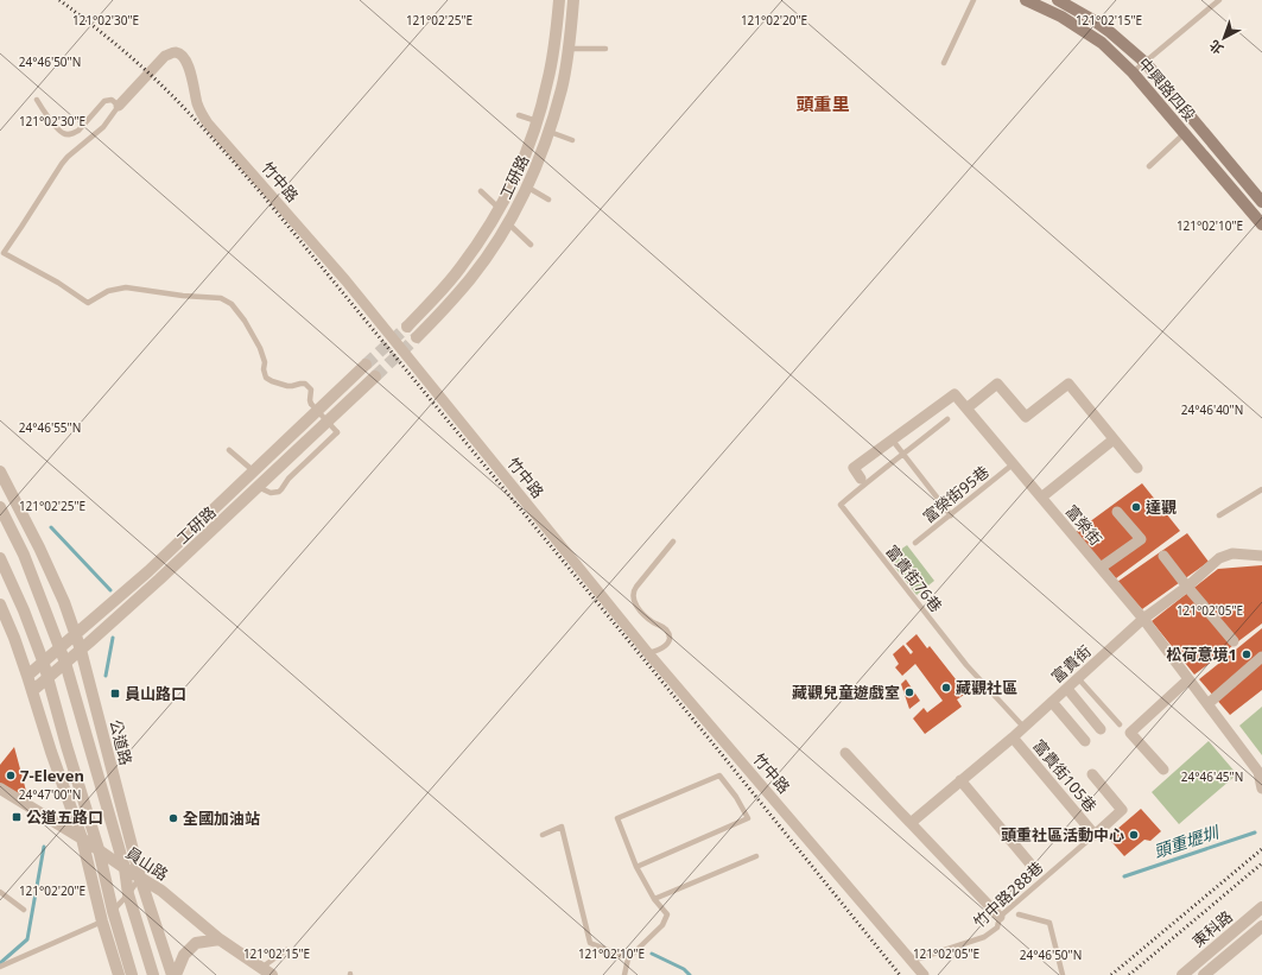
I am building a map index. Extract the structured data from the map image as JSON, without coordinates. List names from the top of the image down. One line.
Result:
{"streets":{"main road":["中興路四段"],"street":["工研路","竹中路","富榮街","富貴街","公道路","富貴街105巷","員山路","東科路"],"lane":["富榮街95巷","富貴街76巷","竹中路288巷"]},"crossings":[["工研路","公道路"],["竹中路","竹中路288巷"],["富榮街95巷","富榮街"],["富榮街","富貴街76巷"],["富榮街","富貴街"],["富貴街76巷","富貴街"],["富貴街","富貴街105巷"],["公道路","員山路"]],"districts":["頭重里"],"water":["頭重壢圳"],"places":{"other":["達觀","松荷意境1","藏觀社區","藏觀兒童遊戲室","7-Eleven","全國加油站","頭重社區活動中心"],"transit":["員山路口","公道五路口"]},"north":"bottom left","coordinates":["121°02'30\"E","121°02'25\"E","121°02'20\"E","121°02'15\"E","24°46'50\"N","121°02'10\"E","24°46'40\"N","24°46'55\"N","121°02'05\"E","24°46'45\"N","24°47'00\"N"]}
